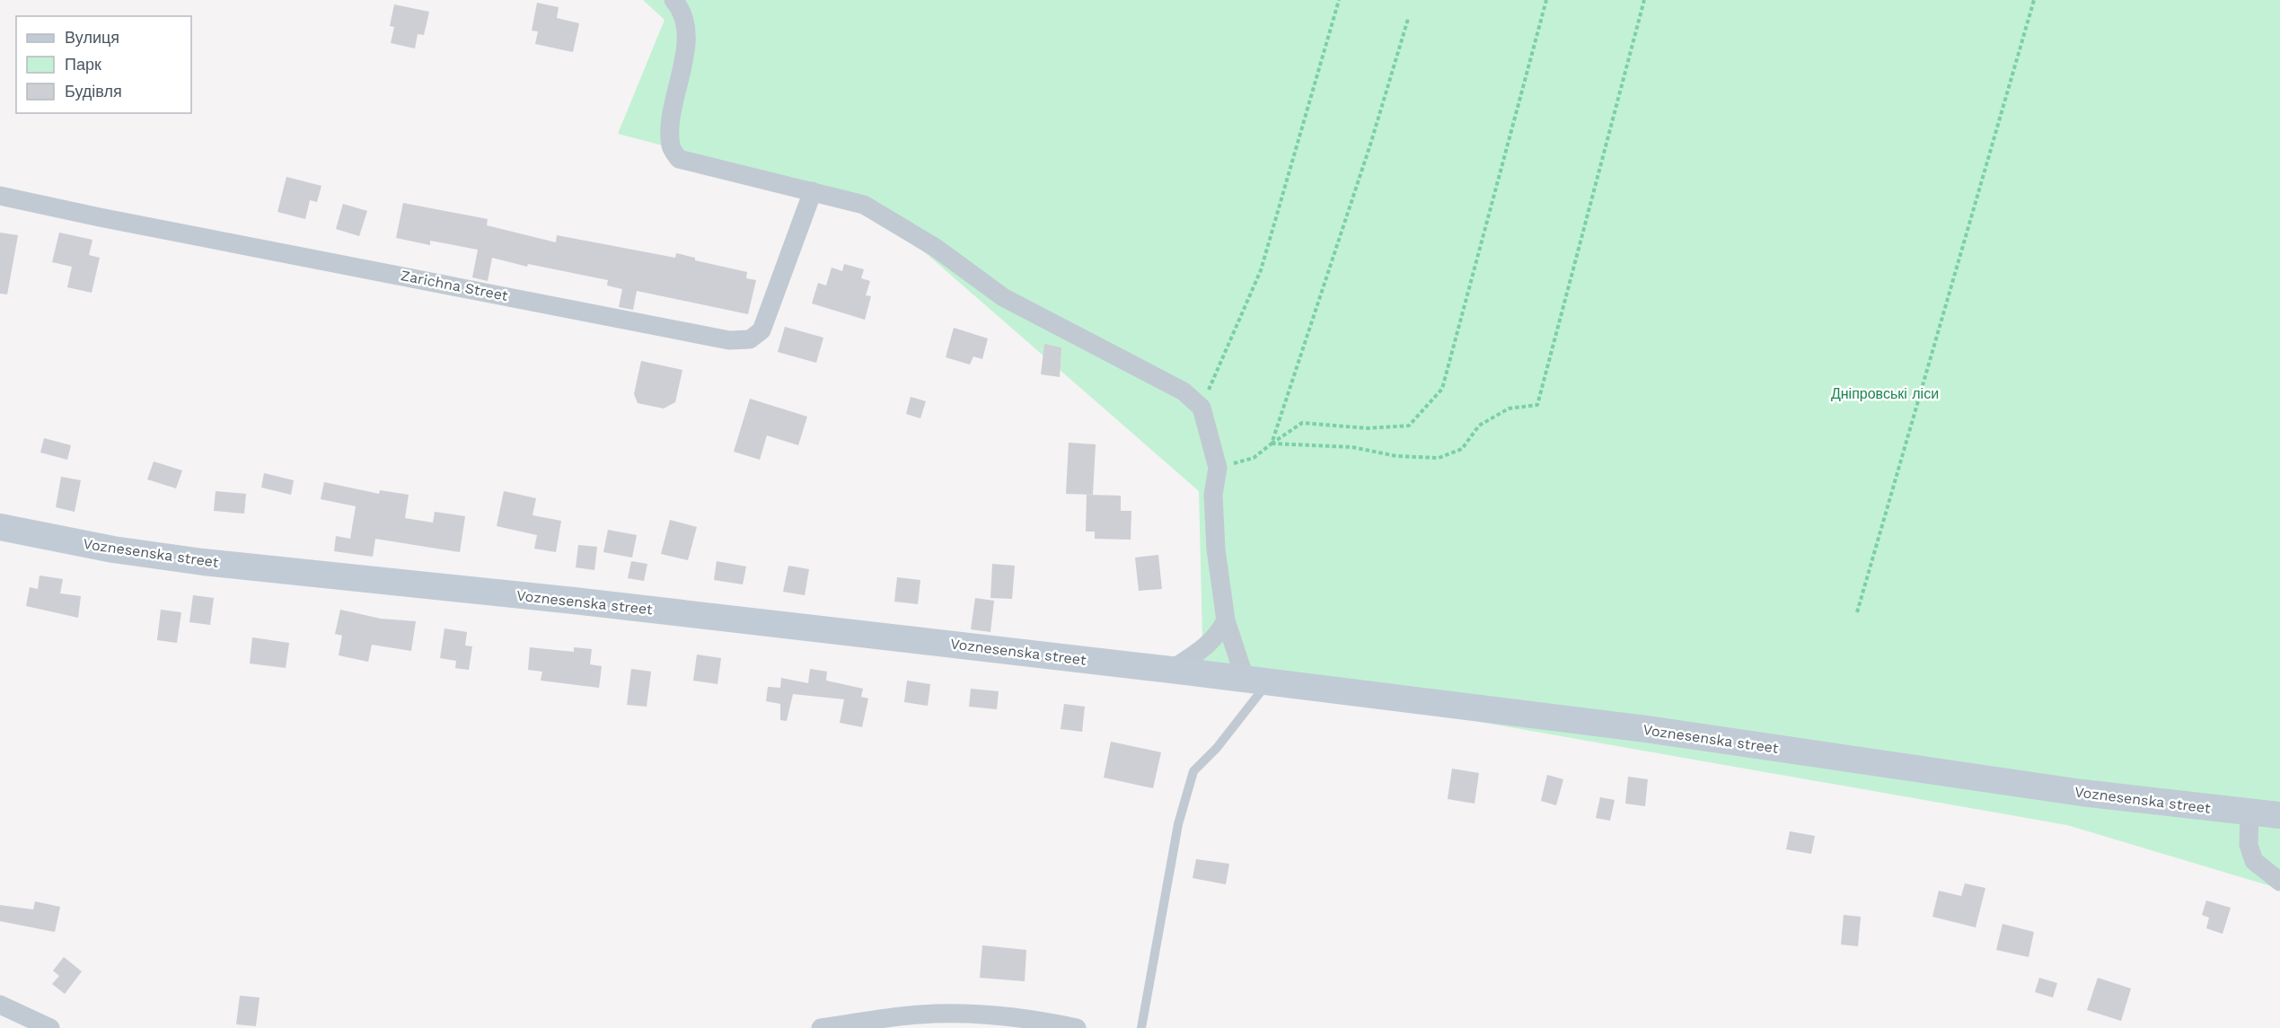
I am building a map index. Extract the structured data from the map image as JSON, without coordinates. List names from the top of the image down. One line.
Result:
{"streets":{"main road":["Voznesenska street"],"street":["Zarichna Street"]},"parks":["Дніпровські ліси"],"legend":["Вулиця","Парк","Будівля"]}
